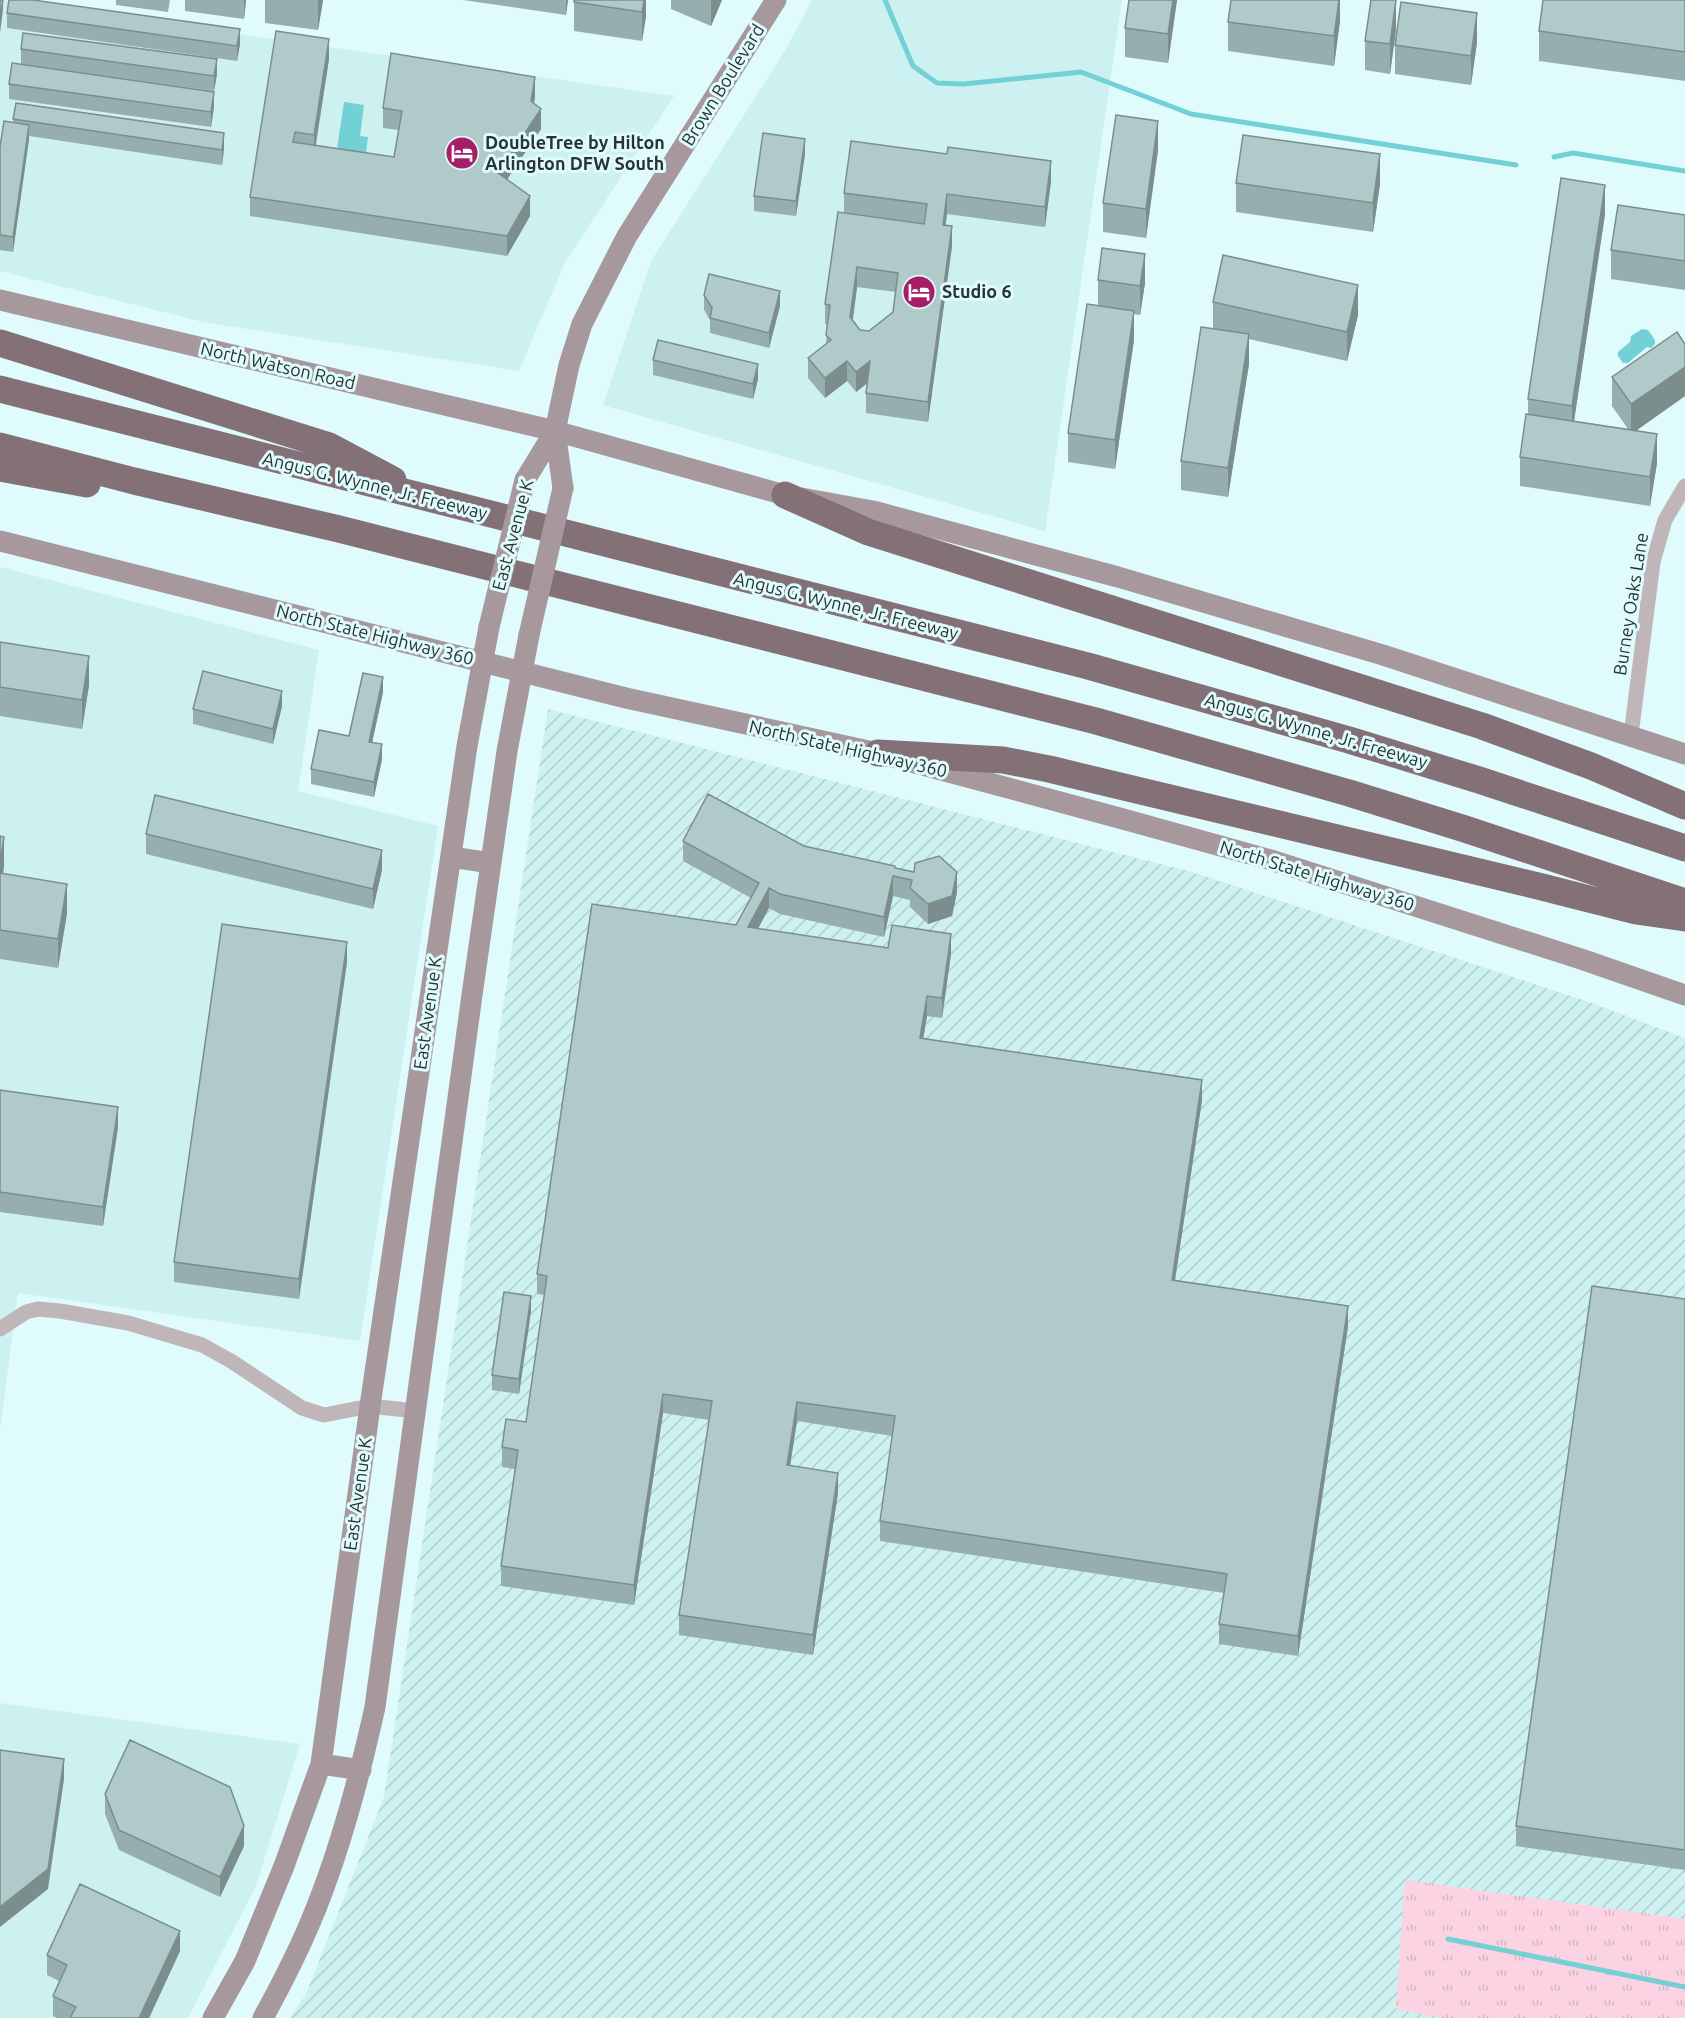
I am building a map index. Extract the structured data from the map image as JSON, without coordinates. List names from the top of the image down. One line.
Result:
{"streets":{"highway":["Angus G. Wynne, Jr. Freeway"],"street":["Brown Boulevard","North Watson Road","East Avenue K","Burney Oaks Lane","North State Highway 360"]},"crossings":[["Brown Boulevard","North Watson Road"],["Brown Boulevard","East Avenue K"],["North Watson Road","East Avenue K"],["East Avenue K","North State Highway 360"]],"places":{"hotel":["DoubleTree by Hilton Arlington DFW South","Studio 6"]}}
